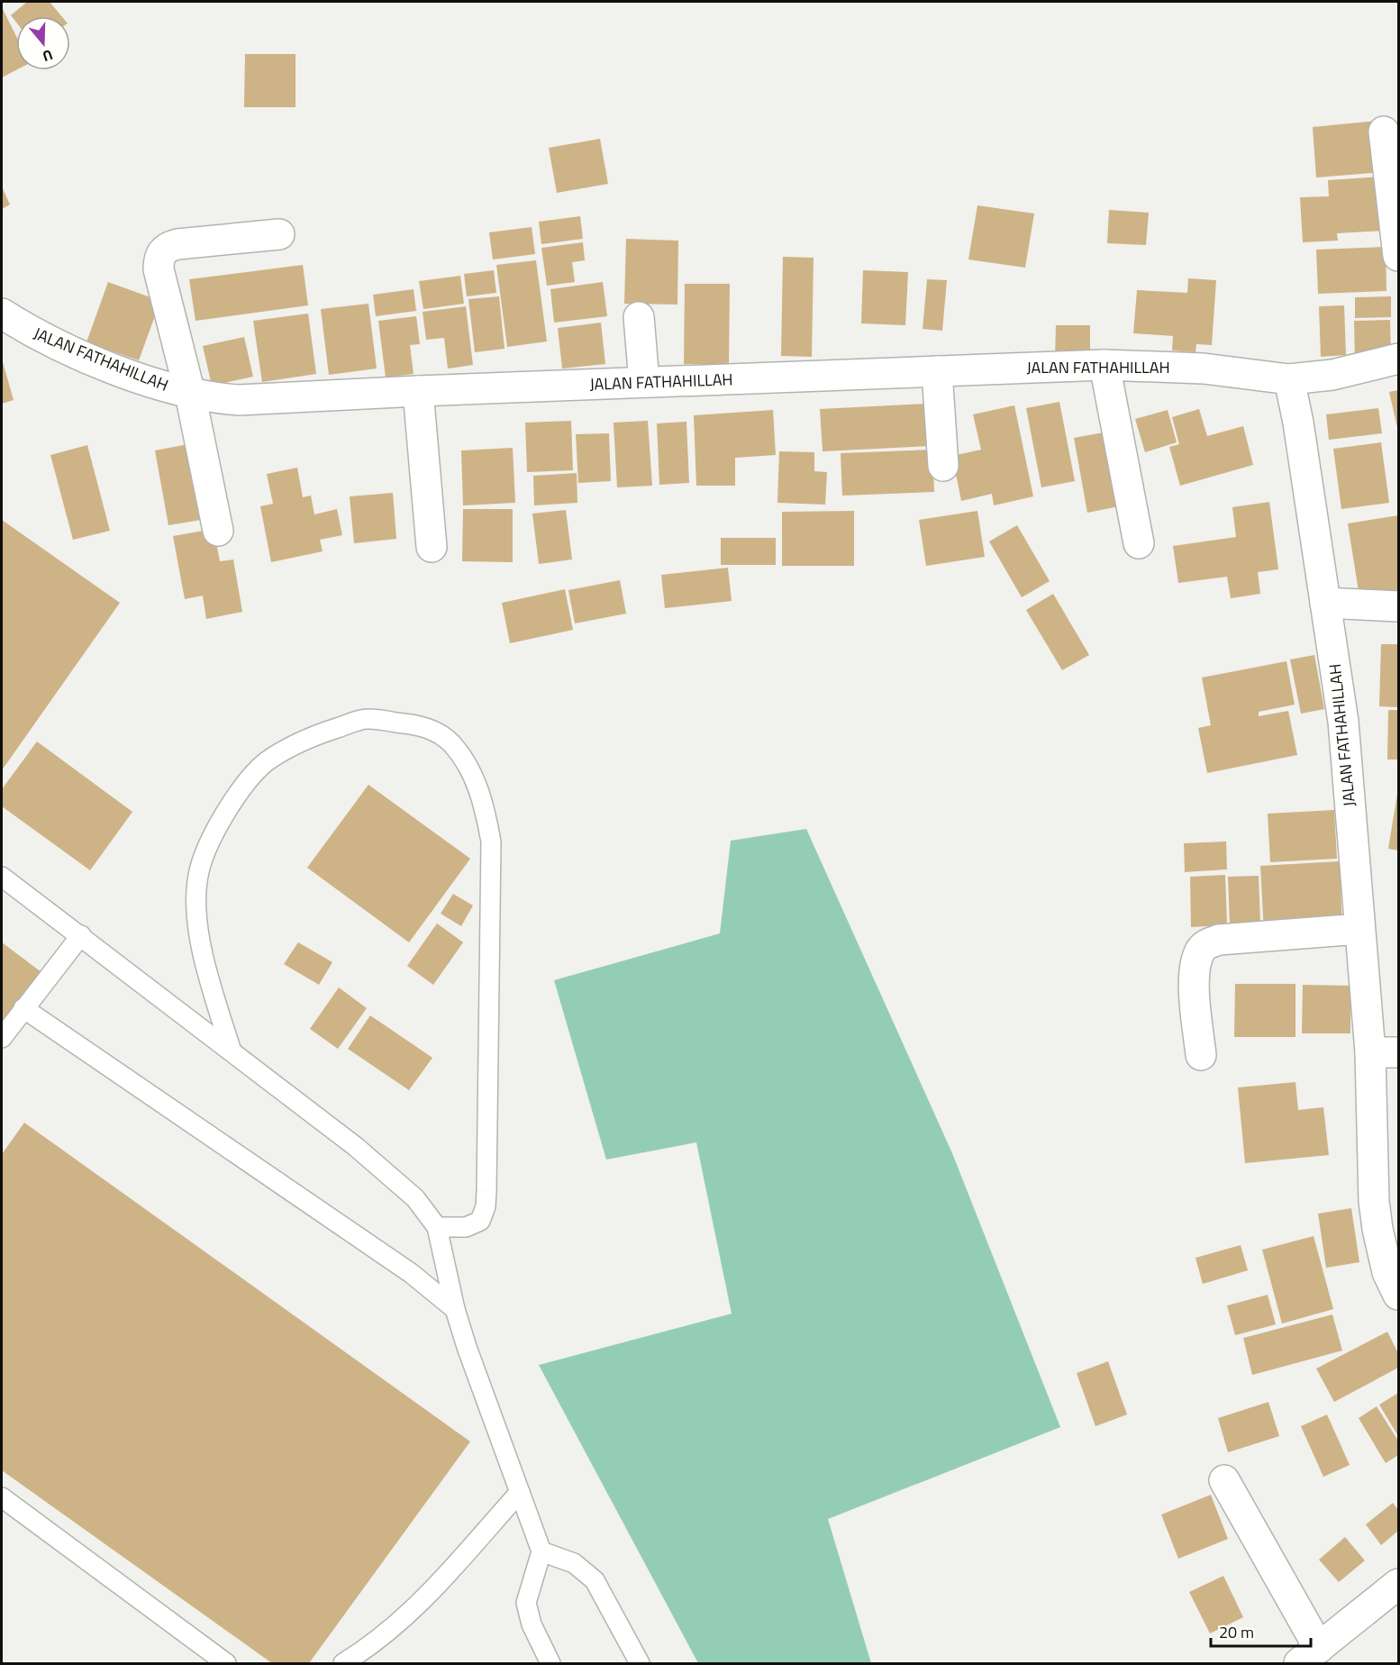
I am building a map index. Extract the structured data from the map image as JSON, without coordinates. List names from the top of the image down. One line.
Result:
{"streets":{"main road":["JALAN FATHAHILLAH"]},"scale_bar":"20 m","north":"bottom"}
